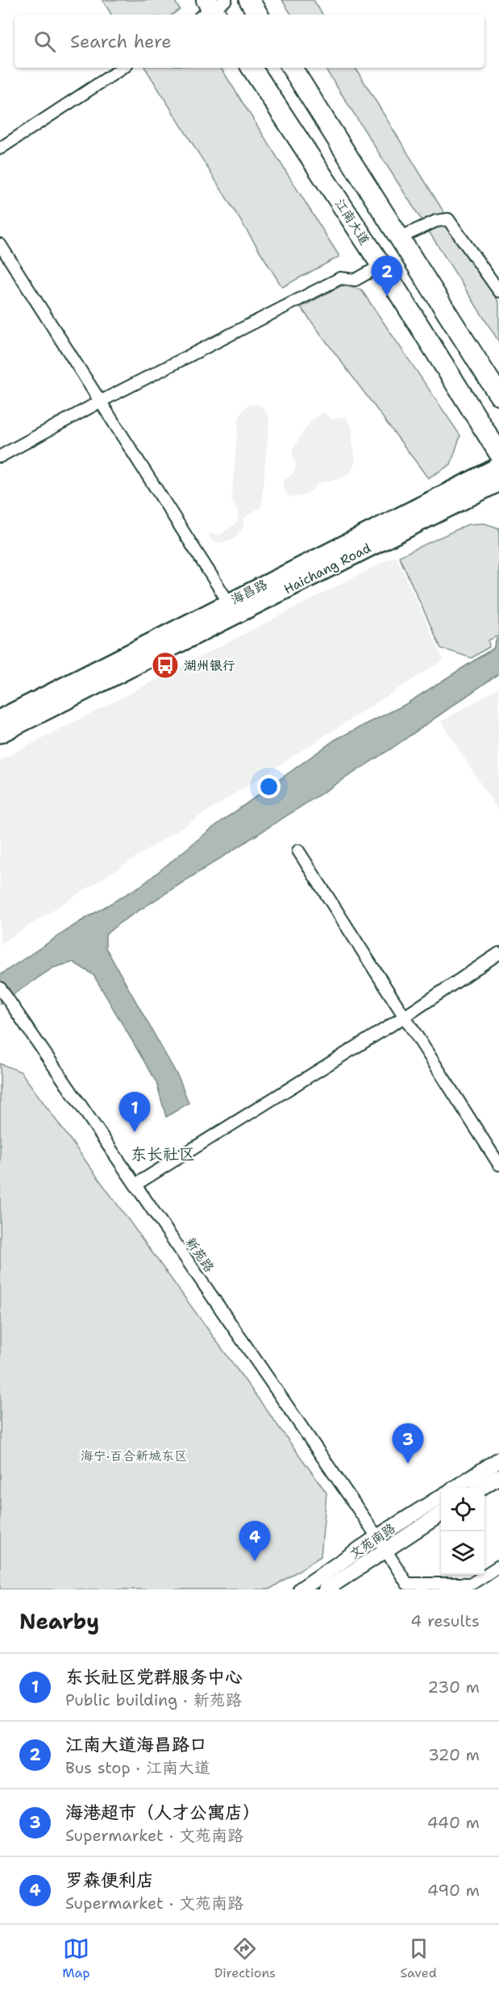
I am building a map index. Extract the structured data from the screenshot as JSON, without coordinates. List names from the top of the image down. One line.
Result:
{"streets":{"highway":["江南大道"],"main road":["Haichang Road","海昌路","文苑南路"],"street":["新苑路"]},"crossings":[["Haichang Road","海昌路"],["新苑路","文苑南路"]],"districts":["东长社区"],"parks":["海宁·百合新城东区"],"places":{"bus stop":["湖州银行"]},"page":{"search":"Search here","pins":["2","1","3","4"],"heading":["Nearby","4 results"],"list":[{"mark":"1","name":"东长社区党群服务中心","note":"Public building · 新苑路","value":"230 m"},{"mark":"2","name":"江南大道海昌路口","note":"Bus stop · 江南大道","value":"320 m"},{"mark":"3","name":"海港超市（人才公寓店）","note":"Supermarket · 文苑南路","value":"440 m"},{"mark":"4","name":"罗森便利店","note":"Supermarket · 文苑南路","value":"490 m"}],"nav":["Map","Directions","Saved"]}}
